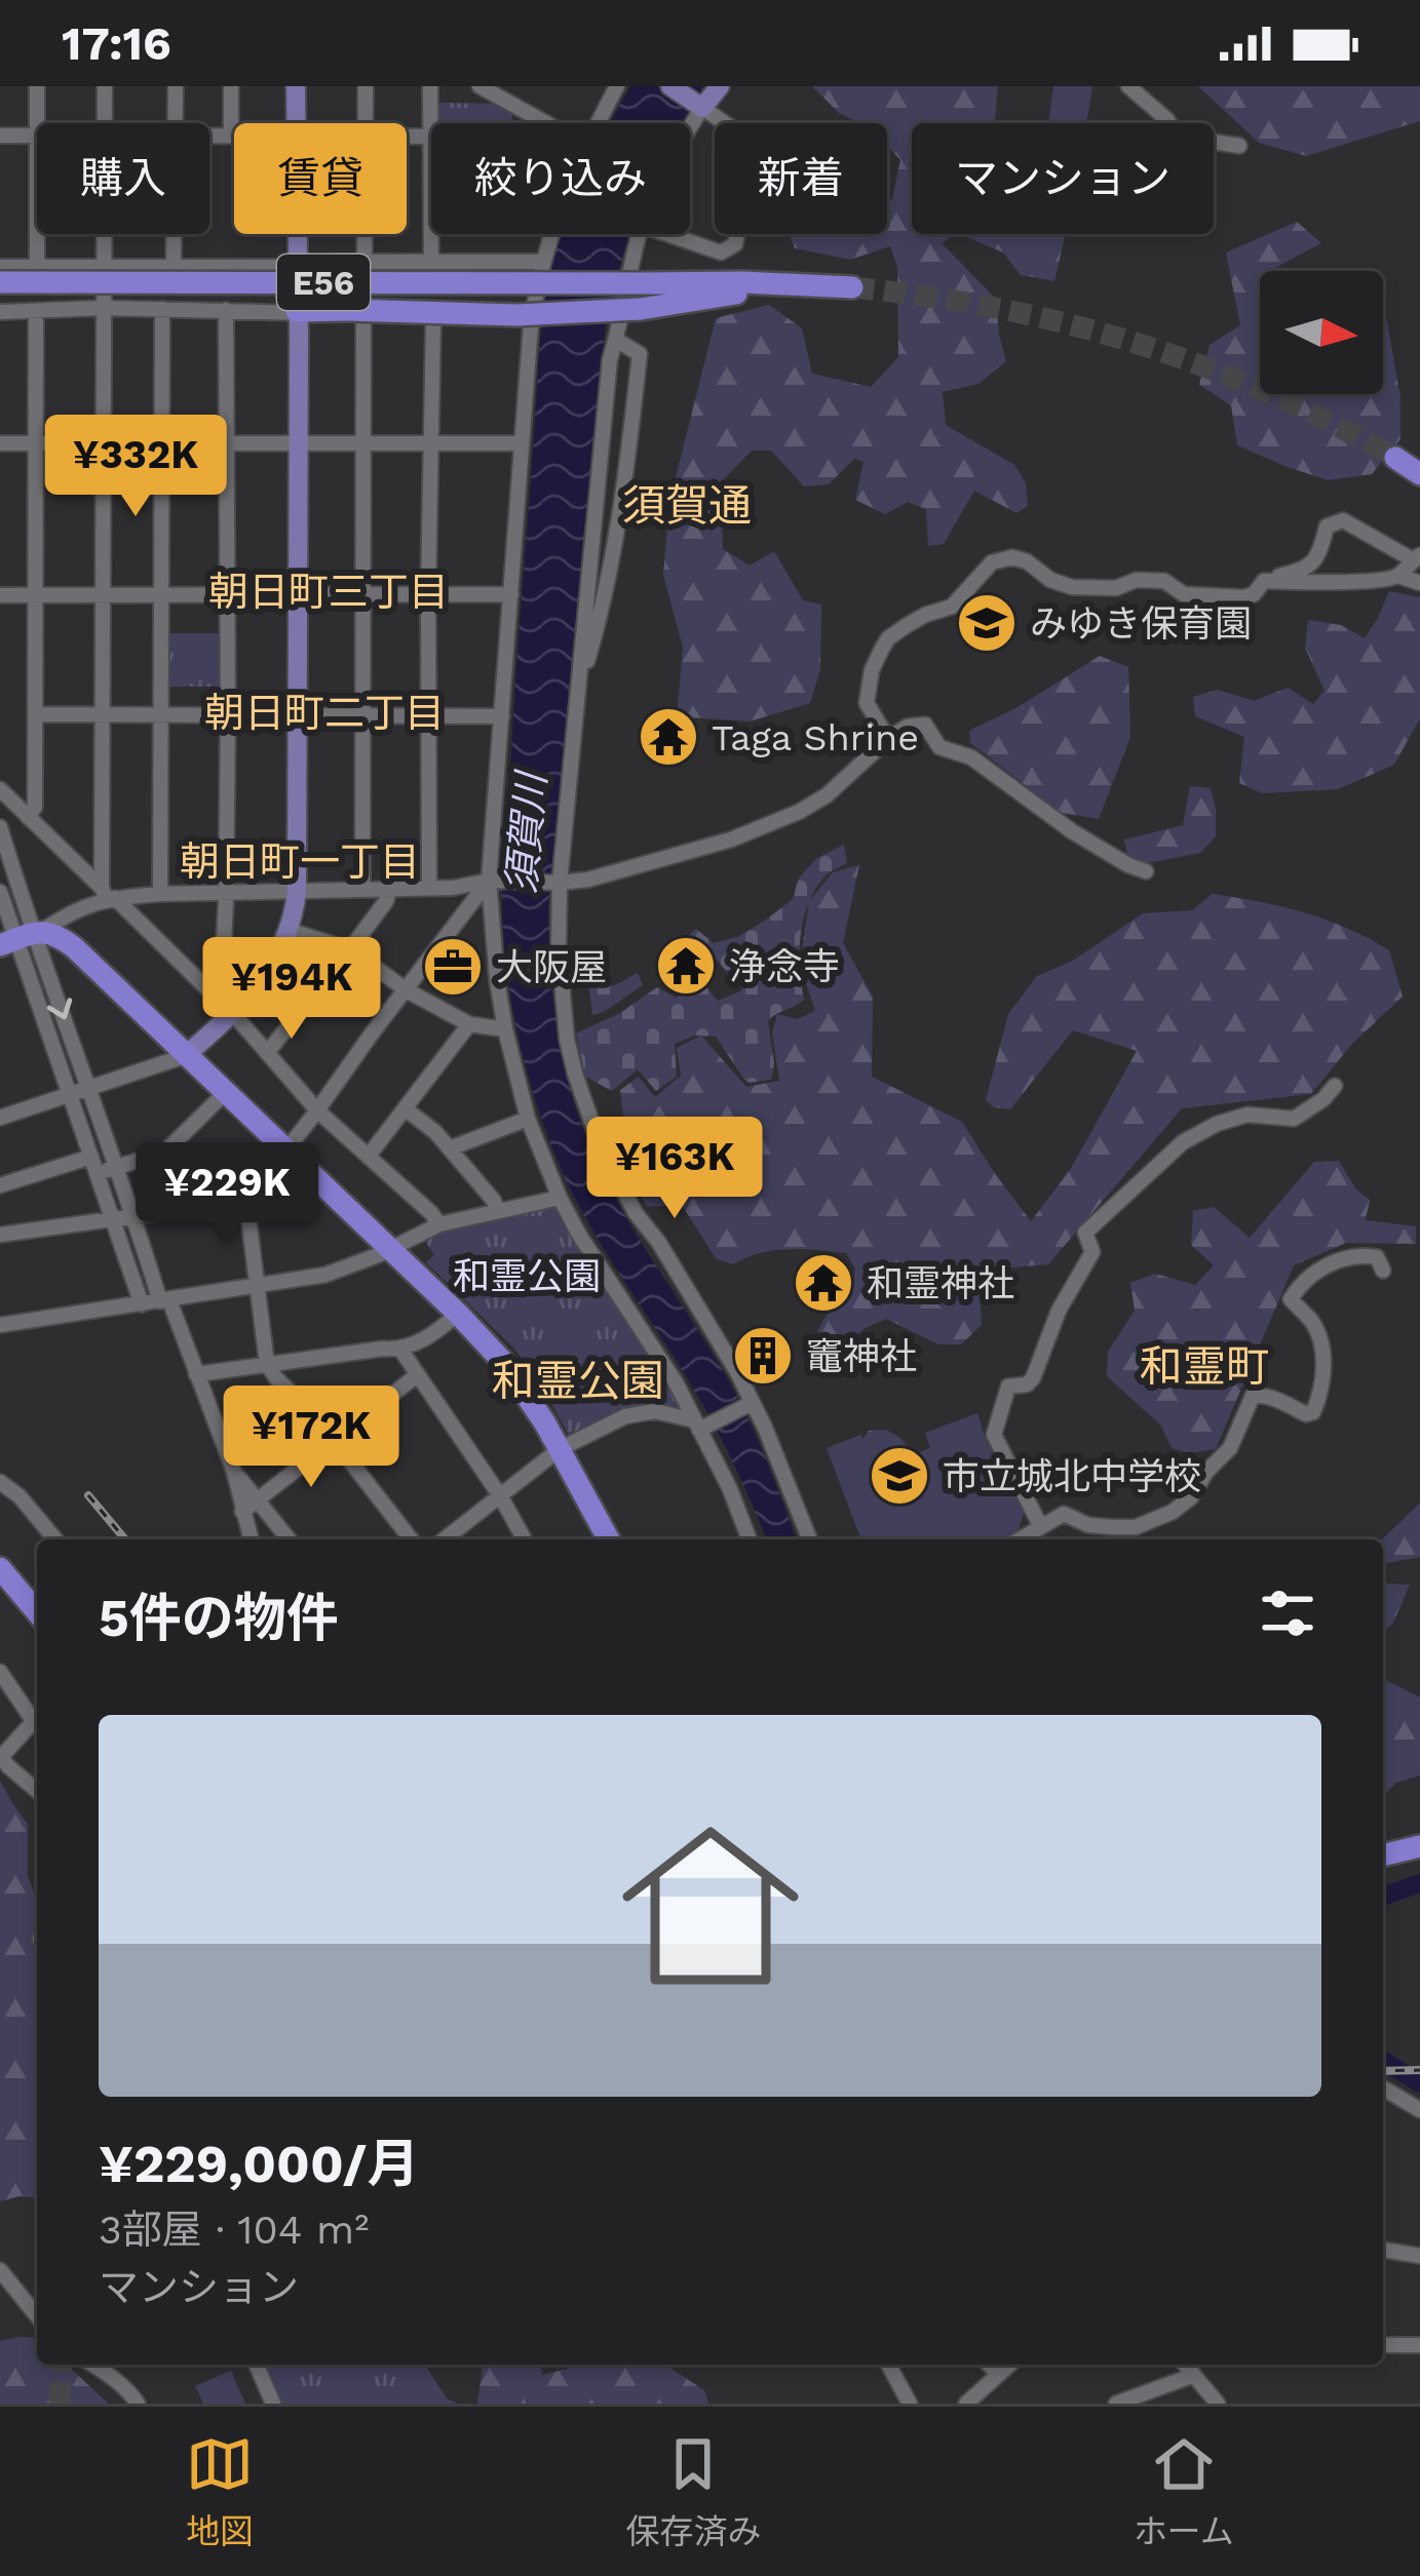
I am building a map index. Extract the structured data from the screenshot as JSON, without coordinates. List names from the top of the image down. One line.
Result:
{"streets":{"highway":["E56"]},"districts":["須賀通","朝日町三丁目","朝日町二丁目","朝日町一丁目","和霊町","和霊公園"],"water":["須賀川"],"parks":["和霊公園"],"places":{"school or university":["みゆき保育園","市立城北中学校"],"temple":["Taga Shrine","浄念寺","和霊神社"],"office":["大阪屋"],"building":["竈神社"]},"north":"right","page":{"status":"17:16","chip":["購入","賃貸","絞り込み","新着","マンション"],"price":["¥332K","¥194K","¥163K","¥229K","¥172K"],"heading":"5件の物件","list":[{"name":"¥229,000/月","note":"3部屋 · 104 m² · マンション"}],"tabs":["地図","保存済み","ホーム"]}}
